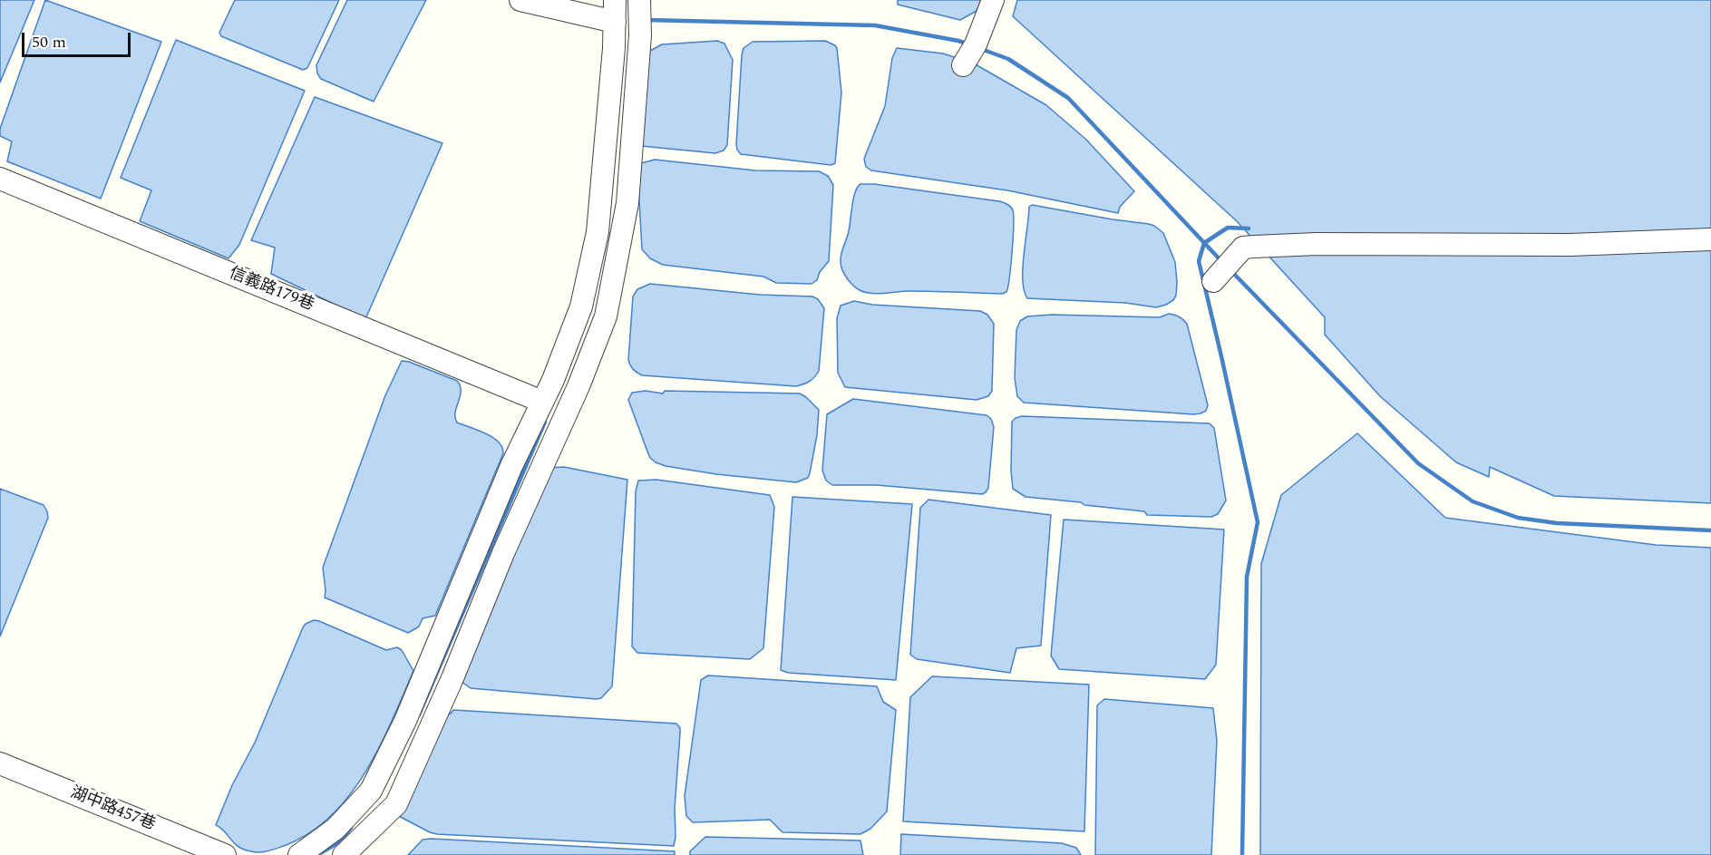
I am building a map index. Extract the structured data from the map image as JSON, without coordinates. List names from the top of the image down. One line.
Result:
{"streets":{"street":["信義路179巷","湖中路457巷"]},"scale_bar":"50 m"}
